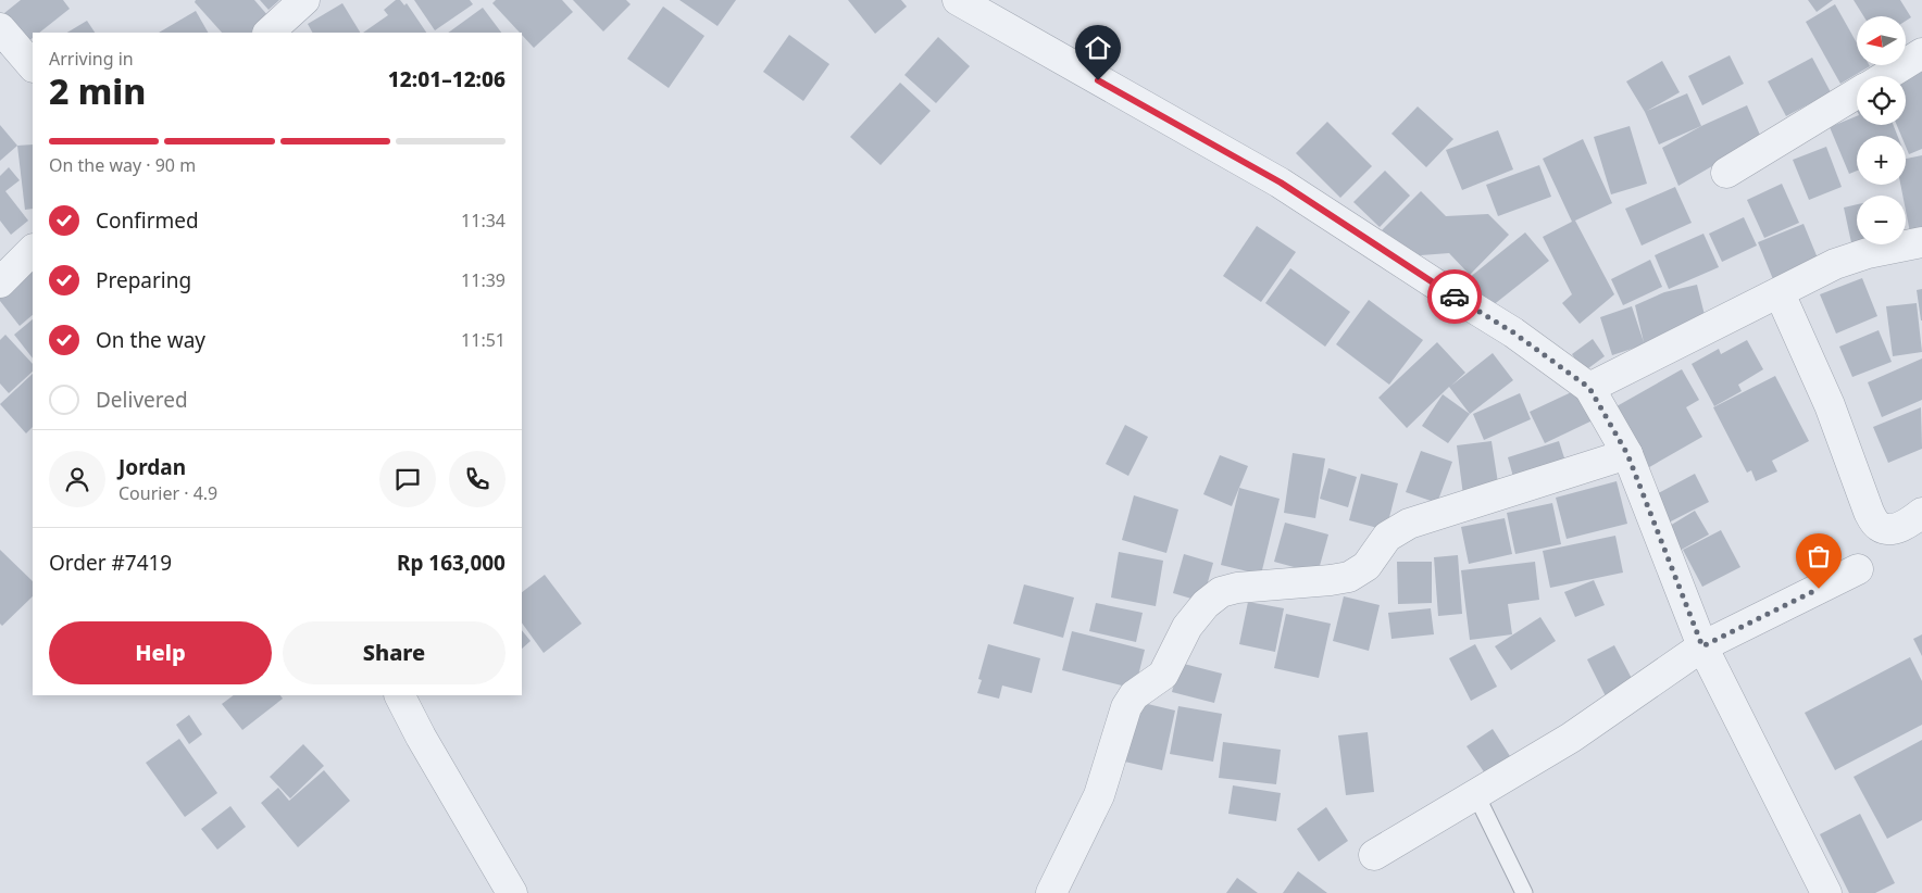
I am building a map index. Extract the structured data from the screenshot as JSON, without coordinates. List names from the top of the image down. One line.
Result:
{"north":"left","page":{"map_buttons":["+","−"],"heading":["2 min","Arriving in","12:01–12:06"],"panel":["Jordan","Courier · 4.9","Order #7419","Rp 163,000"],"bar":"On the way · 90 m","list":[["Confirmed","11:34"],["Preparing","11:39"],["On the way","11:51"],"Delivered"],"buttons":["Help","Share"]}}
